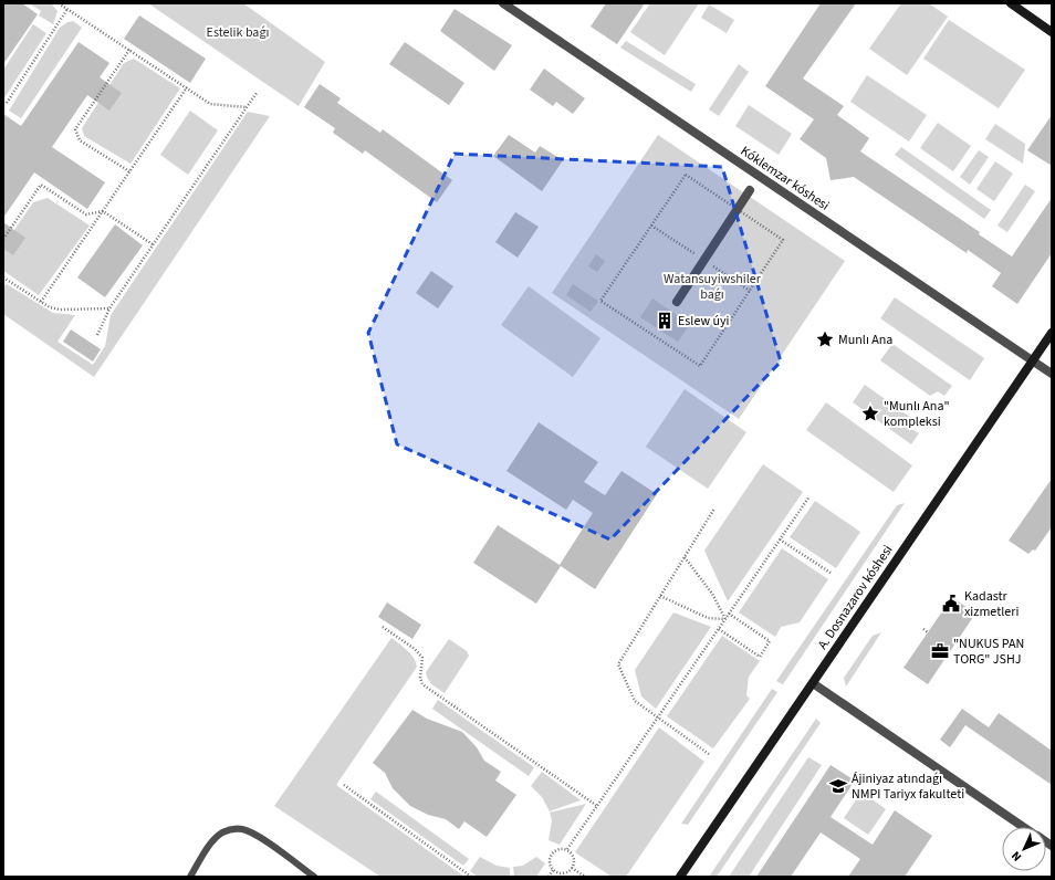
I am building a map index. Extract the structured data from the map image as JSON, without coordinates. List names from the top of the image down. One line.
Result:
{"streets":{"main road":["A. Dosnazarov kóshesi"],"street":["Kóklemzar kóshesi"]},"crossings":[["Kóklemzar kóshesi","A. Dosnazarov kóshesi"]],"parks":["Estelik baǵı","Watansuyiwshiler baǵı"],"places":{"building":["Eslew úyi"],"place":["Munlı Ana","\"Munlı Ana\" kompleksi"],"public building":["Kadastr xizmetleri"],"office":["\"NUKUS PAN TORG\" JSHJ"],"school or university":["Ájiniyaz atındaǵı NMPI Tariyx fakulteti"]},"north":"bottom left"}
